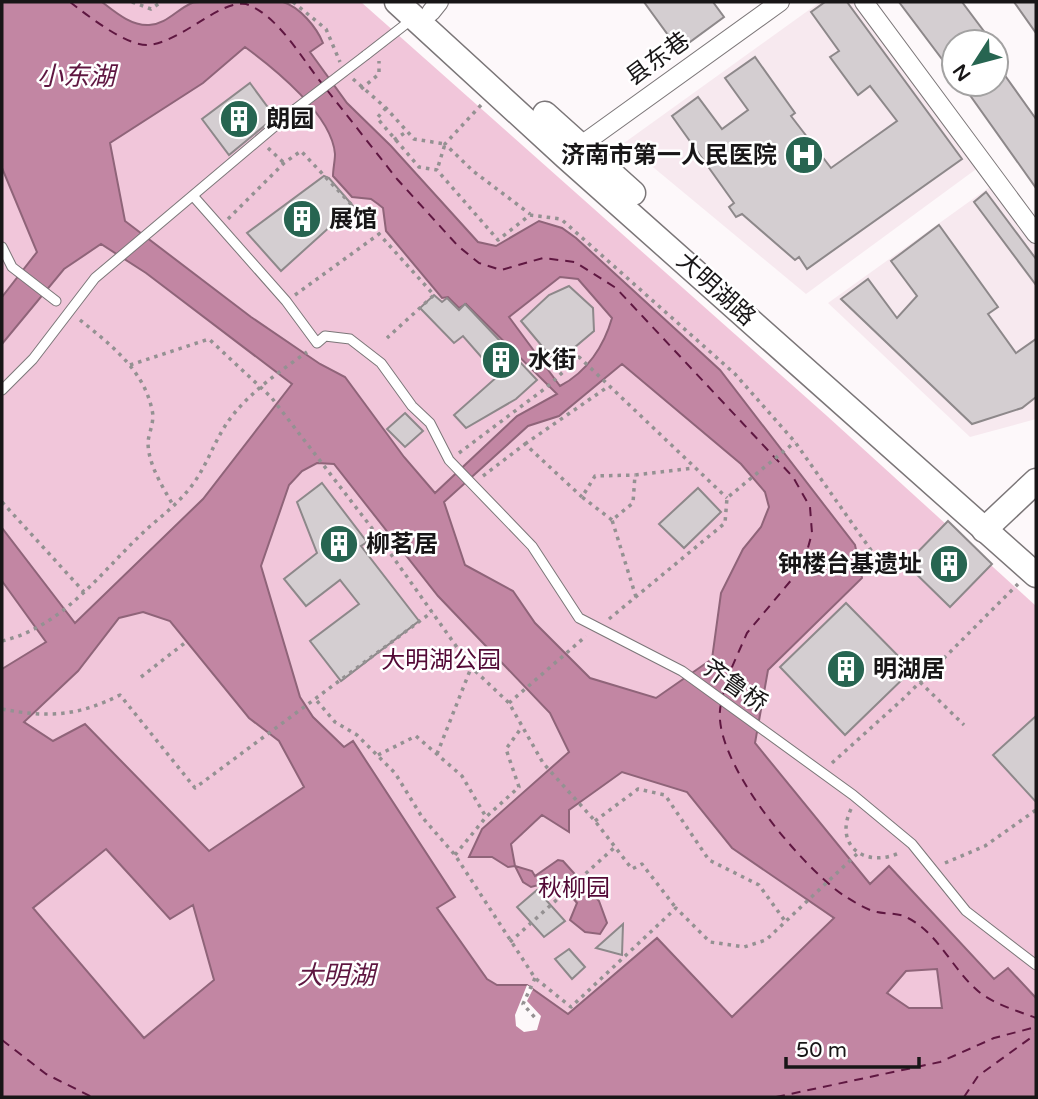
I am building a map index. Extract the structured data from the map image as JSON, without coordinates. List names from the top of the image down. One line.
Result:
{"streets":{"main road":["大明湖路"],"street":["县东巷"],"lane":["齐鲁桥"]},"crossings":[["县东巷","大明湖路"]],"water":["小东湖","大明湖"],"parks":["大明湖公园","秋柳园"],"places":{"building":["朗园","展馆","水街","柳茗居","钟楼台基遗址","明湖居"],"hospital":["济南市第一人民医院"]},"scale_bar":"50 m","north":"bottom left"}
